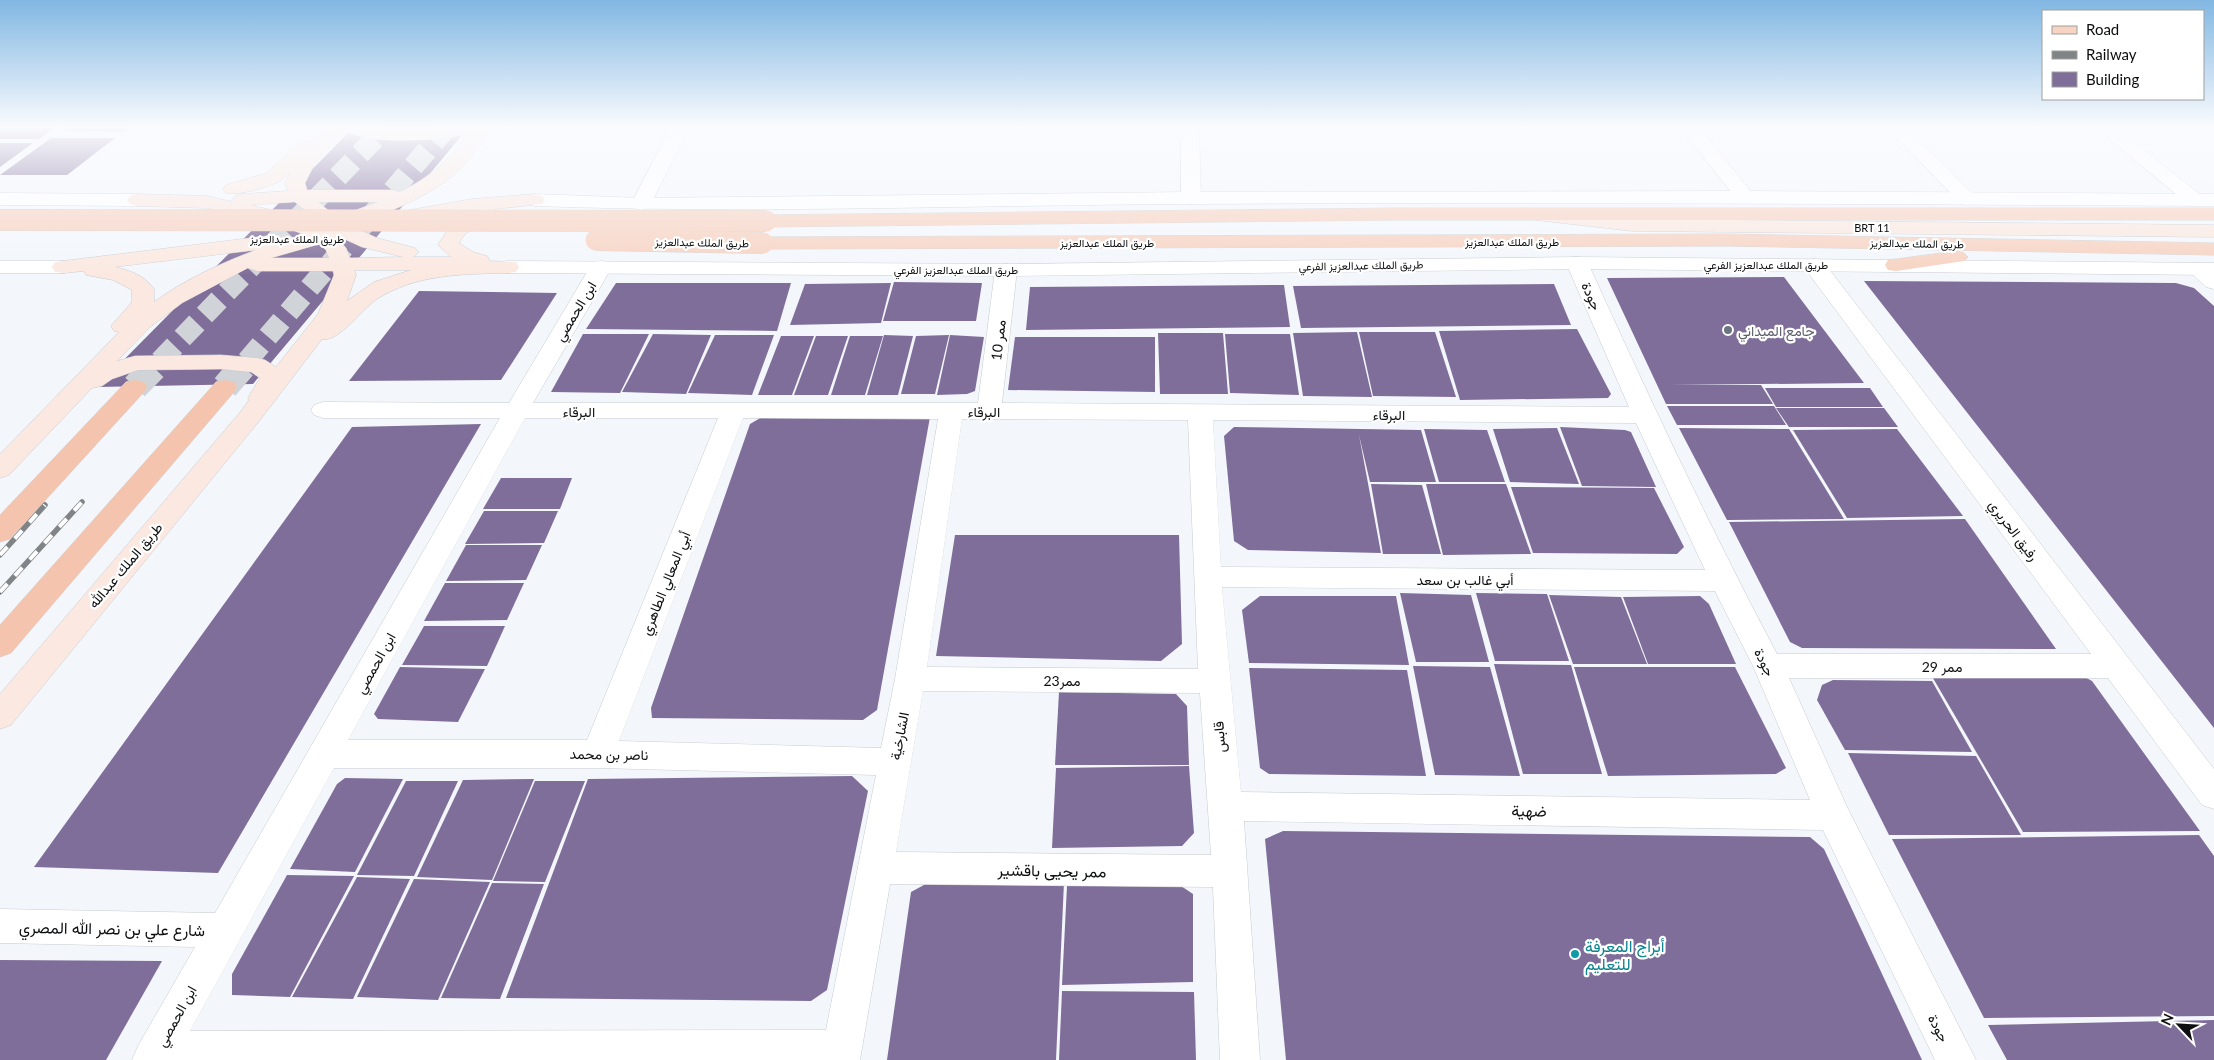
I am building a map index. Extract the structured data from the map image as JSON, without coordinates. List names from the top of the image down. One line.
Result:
{"streets":{"main road":["BRT 11","طريق الملك عبدالعزيز","طريق الملك عبدالله"],"street":["طريق الملك عبدالعزيز الفرعي","جودة","ابن الحمصي","ممر 10","البرقاء","رفيق الحريري","أبي غالب بن سعد","أبي المعالي الطاهري","ممر 29","ممر23","الشارخية","قابس","ناصر بن محمد","ضهية","ممر يحيى باقشير","شارع علي بن نصر الله المصري"]},"crossings":[["BRT 11","طريق الملك عبدالعزيز"],["طريق الملك عبدالعزيز الفرعي","جودة"],["طريق الملك عبدالعزيز الفرعي","ابن الحمصي"],["طريق الملك عبدالعزيز الفرعي","ممر 10"],["طريق الملك عبدالعزيز الفرعي","رفيق الحريري"],["جودة","البرقاء"],["جودة","أبي غالب بن سعد"],["جودة","ممر 29"],["جودة","ضهية"],["ابن الحمصي","البرقاء"],["ابن الحمصي","ناصر بن محمد"],["ابن الحمصي","شارع علي بن نصر الله المصري"],["ممر 10","البرقاء"],["البرقاء","أبي المعالي الطاهري"],["البرقاء","الشارخية"],["البرقاء","قابس"],["رفيق الحريري","ممر 29"],["أبي غالب بن سعد","قابس"],["أبي المعالي الطاهري","ناصر بن محمد"],["ممر23","الشارخية"],["ممر23","قابس"],["الشارخية","ناصر بن محمد"],["الشارخية","ممر يحيى باقشير"],["قابس","ضهية"],["قابس","ممر يحيى باقشير"]],"places":["جامع الميداني","أبراج المعرفة للتعليم"],"legend":["Road","Railway","Building"],"north":"top left"}
